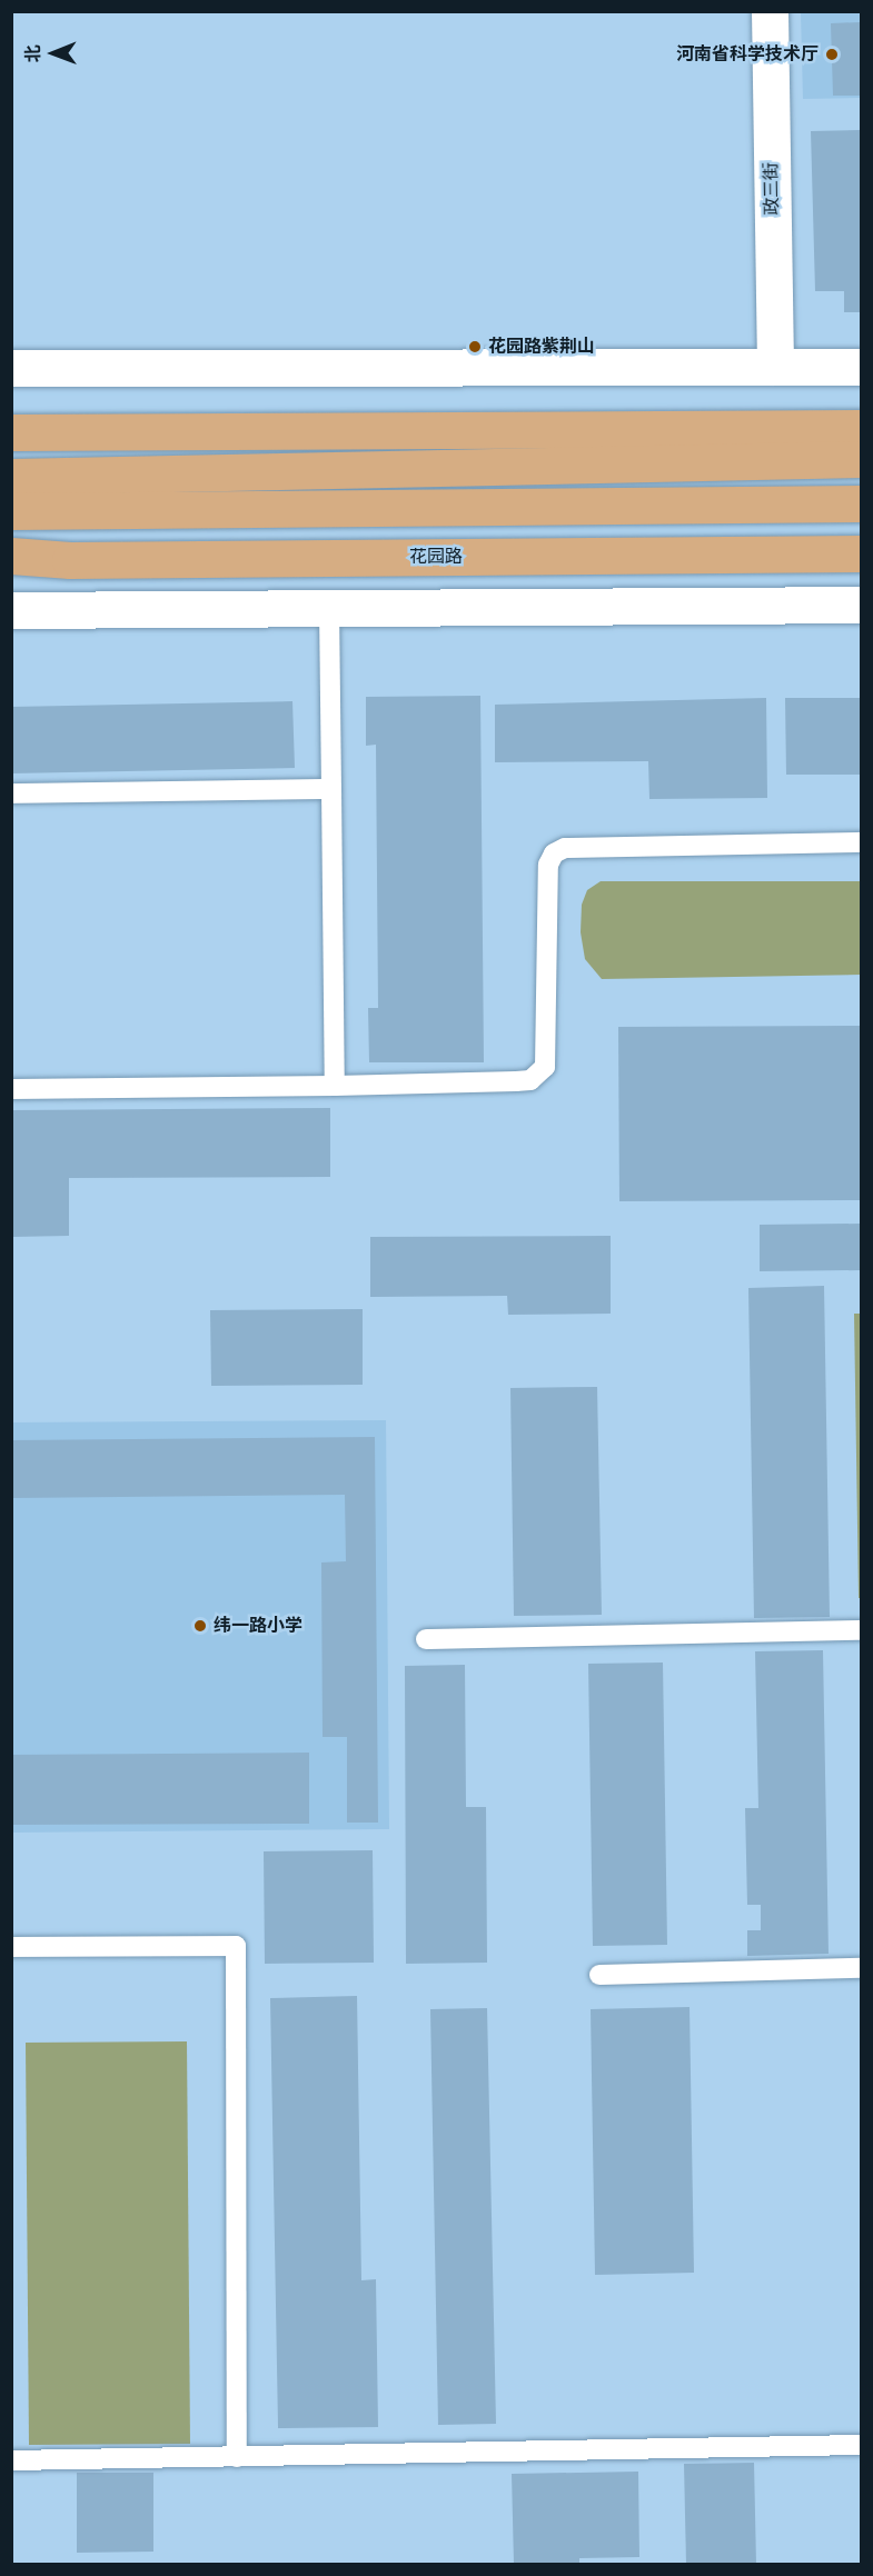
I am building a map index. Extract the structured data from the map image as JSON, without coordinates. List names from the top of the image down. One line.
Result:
{"streets":{"main road":["花园路"],"street":["政三街"]},"places":["河南省科学技术厅","花园路紫荆山","纬一路小学"],"north":"left"}
